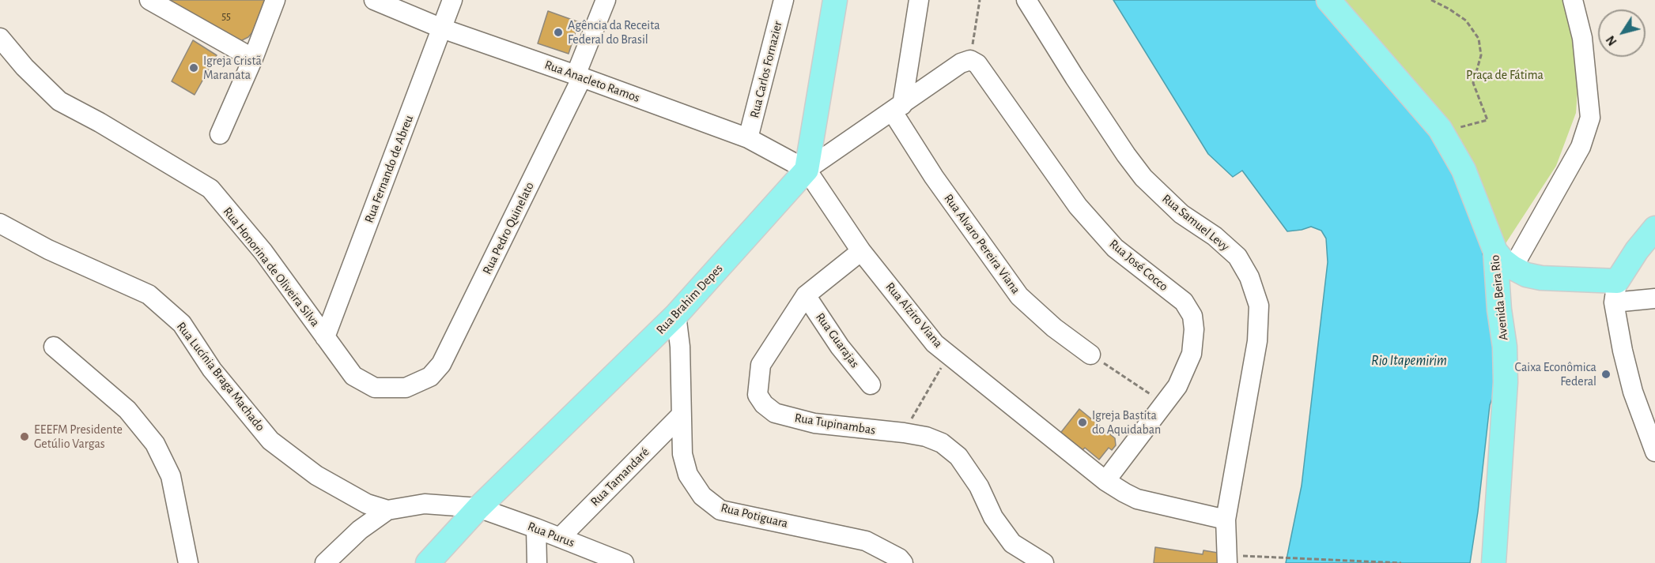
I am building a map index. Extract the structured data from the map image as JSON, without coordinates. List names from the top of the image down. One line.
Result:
{"streets":{"main road":["Avenida Beira Rio","Rua Brahim Depes"],"street":["Rua Carlos Fornazier","Rua Anacleto Ramos","Rua Fernando de Abreu","Rua Samuel Levy","Rua Pedro Quinelato","Rua Alvaro Pereira Viana","Rua José Cocco","Rua Honorina de Oliveira Silva","Rua Alziro Viana","Rua Guarajas","Rua Lucínia Braga Machado","Rua Tupinambas","Rua Tamandaré","Rua Potiguara","Rua Purus"]},"crossings":[["Rua Carlos Fornazier","Rua Anacleto Ramos"],["Rua Anacleto Ramos","Rua Fernando de Abreu"],["Rua Anacleto Ramos","Rua Pedro Quinelato"],["Rua Anacleto Ramos","Rua Brahim Depes"],["Rua Anacleto Ramos","Rua Alziro Viana"],["Rua Fernando de Abreu","Rua Honorina de Oliveira Silva"],["Rua Samuel Levy","Rua Alziro Viana"],["Rua Pedro Quinelato","Rua Honorina de Oliveira Silva"],["Rua Alvaro Pereira Viana","Rua Brahim Depes"],["Rua José Cocco","Rua Brahim Depes"],["Rua José Cocco","Rua Alziro Viana"],["Rua Brahim Depes","Rua Alziro Viana"],["Rua Brahim Depes","Rua Potiguara"],["Rua Brahim Depes","Rua Purus"],["Rua Alziro Viana","Rua Tupinambas"],["Rua Guarajas","Rua Tupinambas"],["Rua Lucínia Braga Machado","Rua Purus"],["Rua Tamandaré","Rua Potiguara"],["Rua Tamandaré","Rua Purus"]],"water":["Rio Itapemirim"],"parks":["Praça de Fátima"],"places":["Agência da Receita Federal do Brasil","Igreja Cristã Maranata","Caixa Econômica Federal","Igreja Bastita do Aquidaban","EEEFM Presidente Getúlio Vargas"],"house_numbers":["55"],"north":"bottom left"}
